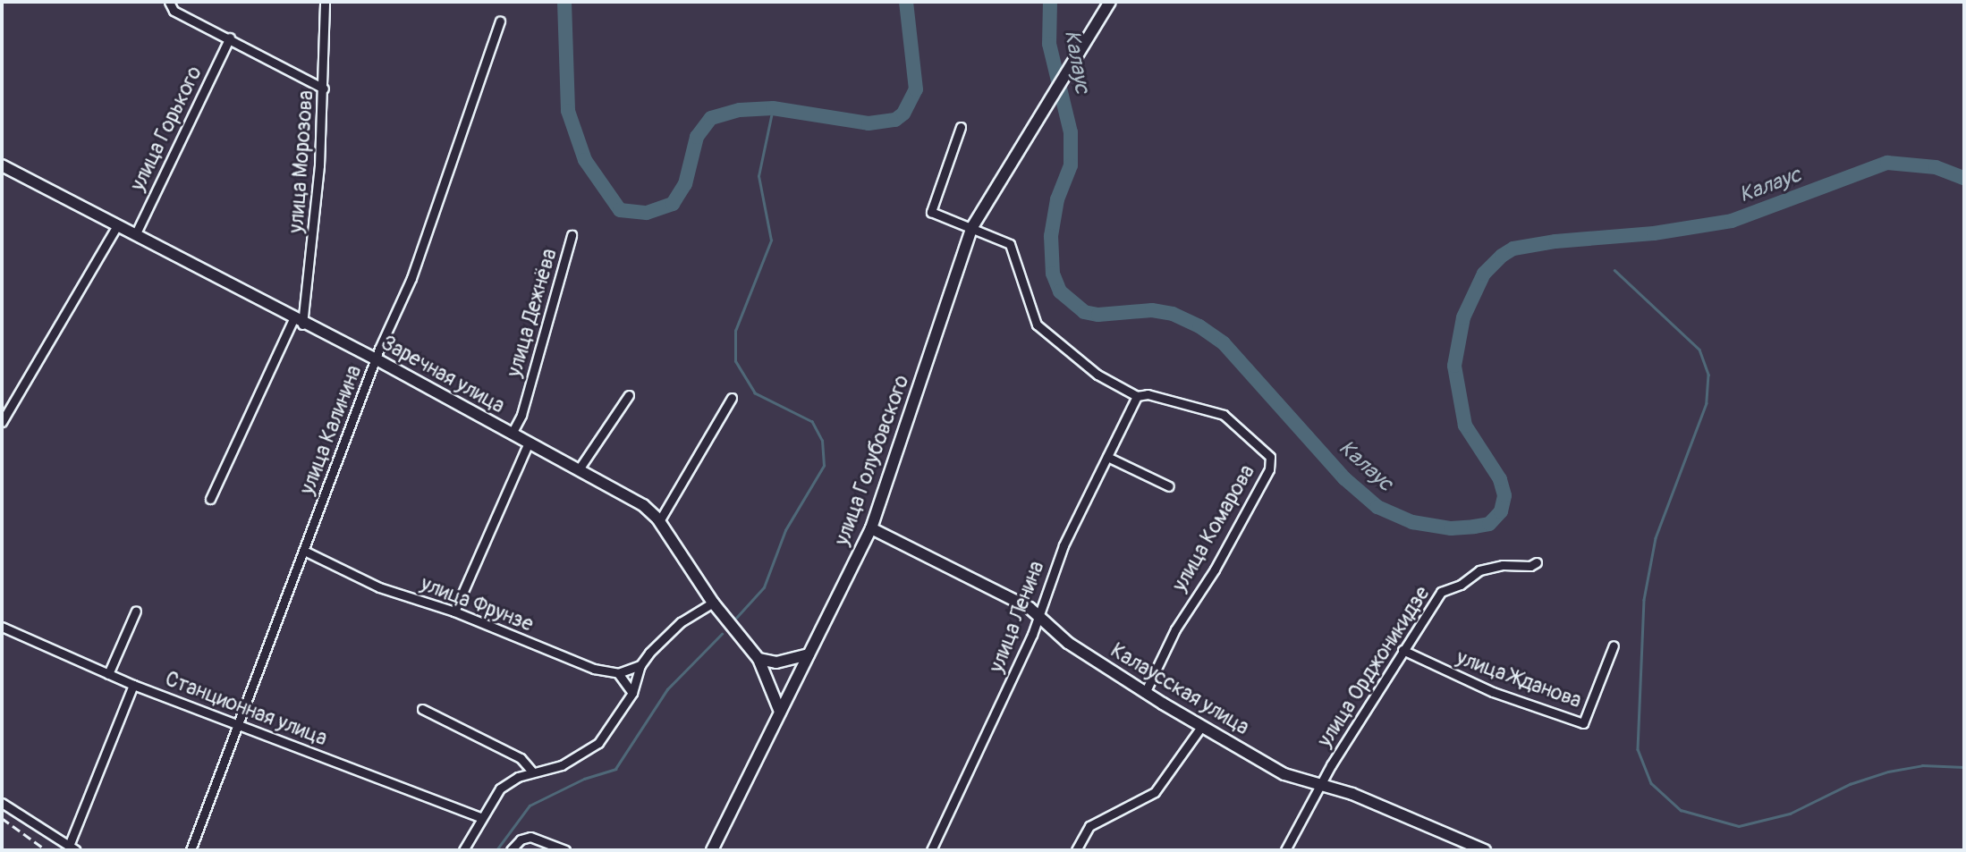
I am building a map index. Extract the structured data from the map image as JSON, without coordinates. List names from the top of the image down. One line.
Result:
{"streets":{"street":["улица Горького","улица Морозова","улица Дежнёва","Заречная улица","улица Калинина","улица Голубовского","улица Комарова","улица Фрунзе","улица Ленина","улица Орджоникидзе","улица Жданова","Калаусская улица","Станционная улица"]},"crossings":[["улица Горького","Заречная улица"],["улица Морозова","Заречная улица"],["улица Дежнёва","Заречная улица"],["Заречная улица","улица Калинина"],["Заречная улица","улица Голубовского"],["улица Калинина","улица Фрунзе"],["улица Калинина","Станционная улица"],["улица Голубовского","улица Комарова"],["улица Голубовского","Калаусская улица"],["улица Комарова","улица Ленина"],["улица Комарова","Калаусская улица"],["улица Ленина","Калаусская улица"],["улица Орджоникидзе","улица Жданова"],["улица Орджоникидзе","Калаусская улица"]],"water":["Калаус"]}
